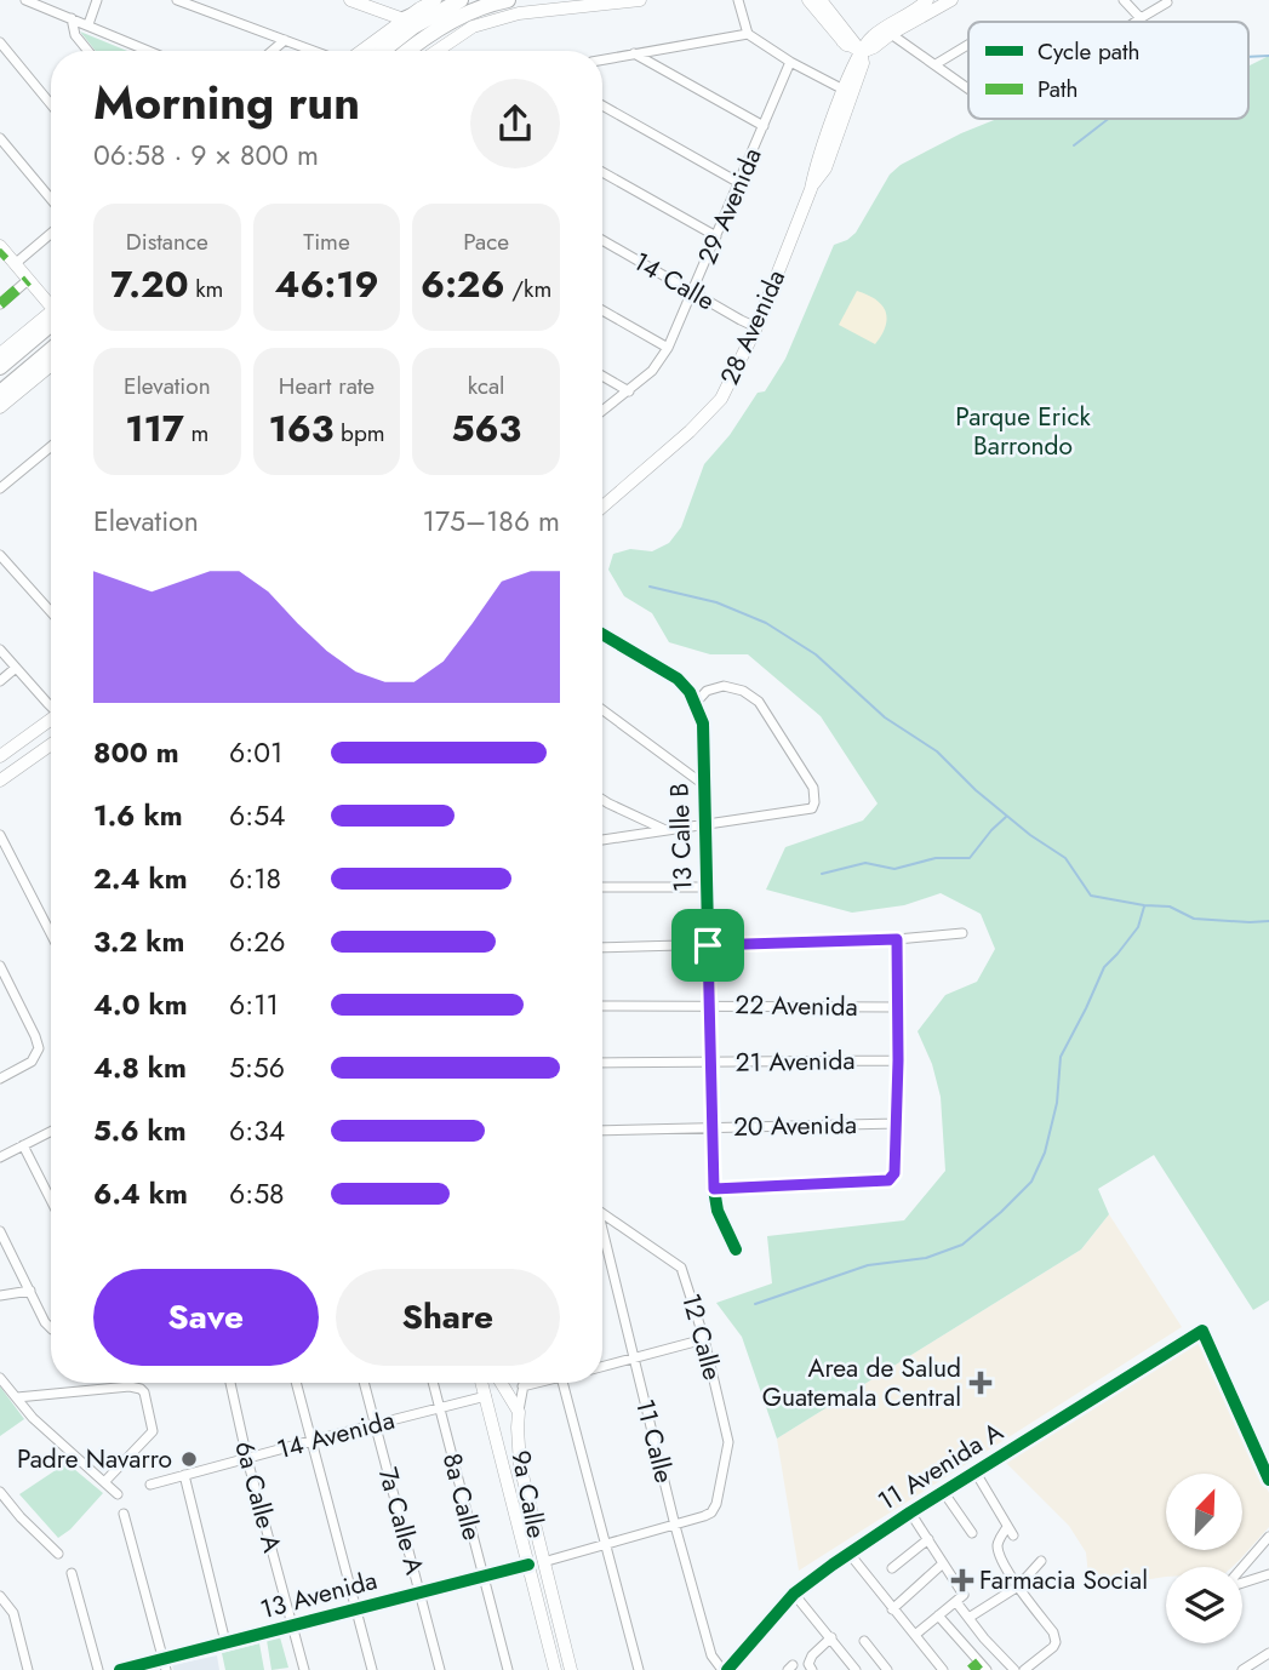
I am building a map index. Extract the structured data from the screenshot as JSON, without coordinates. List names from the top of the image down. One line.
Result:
{"streets":{"street":["29 Avenida","14 Calle","28 Avenida","13 Calle B","22 Avenida","21 Avenida","20 Avenida","12 Calle","14 Avenida","11 Calle","11 Avenida A","9a Calle","6a Calle A","8a Calle","7a Calle A","13 Avenida"]},"crossings":[["29 Avenida","14 Calle"],["14 Calle","28 Avenida"],["13 Calle B","22 Avenida"],["13 Calle B","21 Avenida"],["13 Calle B","20 Avenida"],["12 Calle","11 Calle"],["14 Avenida","9a Calle"],["14 Avenida","6a Calle A"],["14 Avenida","8a Calle"],["14 Avenida","7a Calle A"],["11 Calle","11 Avenida A"],["9a Calle","13 Avenida"],["6a Calle A","13 Avenida"],["8a Calle","13 Avenida"],["7a Calle A","13 Avenida"]],"parks":["Parque Erick Barrondo"],"places":{"health":["Area de Salud Guatemala Central","Farmacia Social"],"other":["Padre Navarro"]},"legend":["Cycle path","Path"],"north":"top right","page":{"heading":["Morning run","06:58 · 9 × 800 m"],"stats":[["Distance","7.20 km"],["Time","46:19"],["Pace","6:26 /km"],["Elevation","117 m"],["Heart rate","163 bpm"],["kcal","563"]],"chart":["Elevation","175–186 m"],"list":[{"name":"800 m","note":"6:01"},{"name":"1.6 km","note":"6:54"},{"name":"2.4 km","note":"6:18"},{"name":"3.2 km","note":"6:26"},{"name":"4.0 km","note":"6:11"},{"name":"4.8 km","note":"5:56"},{"name":"5.6 km","note":"6:34"},{"name":"6.4 km","note":"6:58"}],"buttons":["Save","Share"]}}
